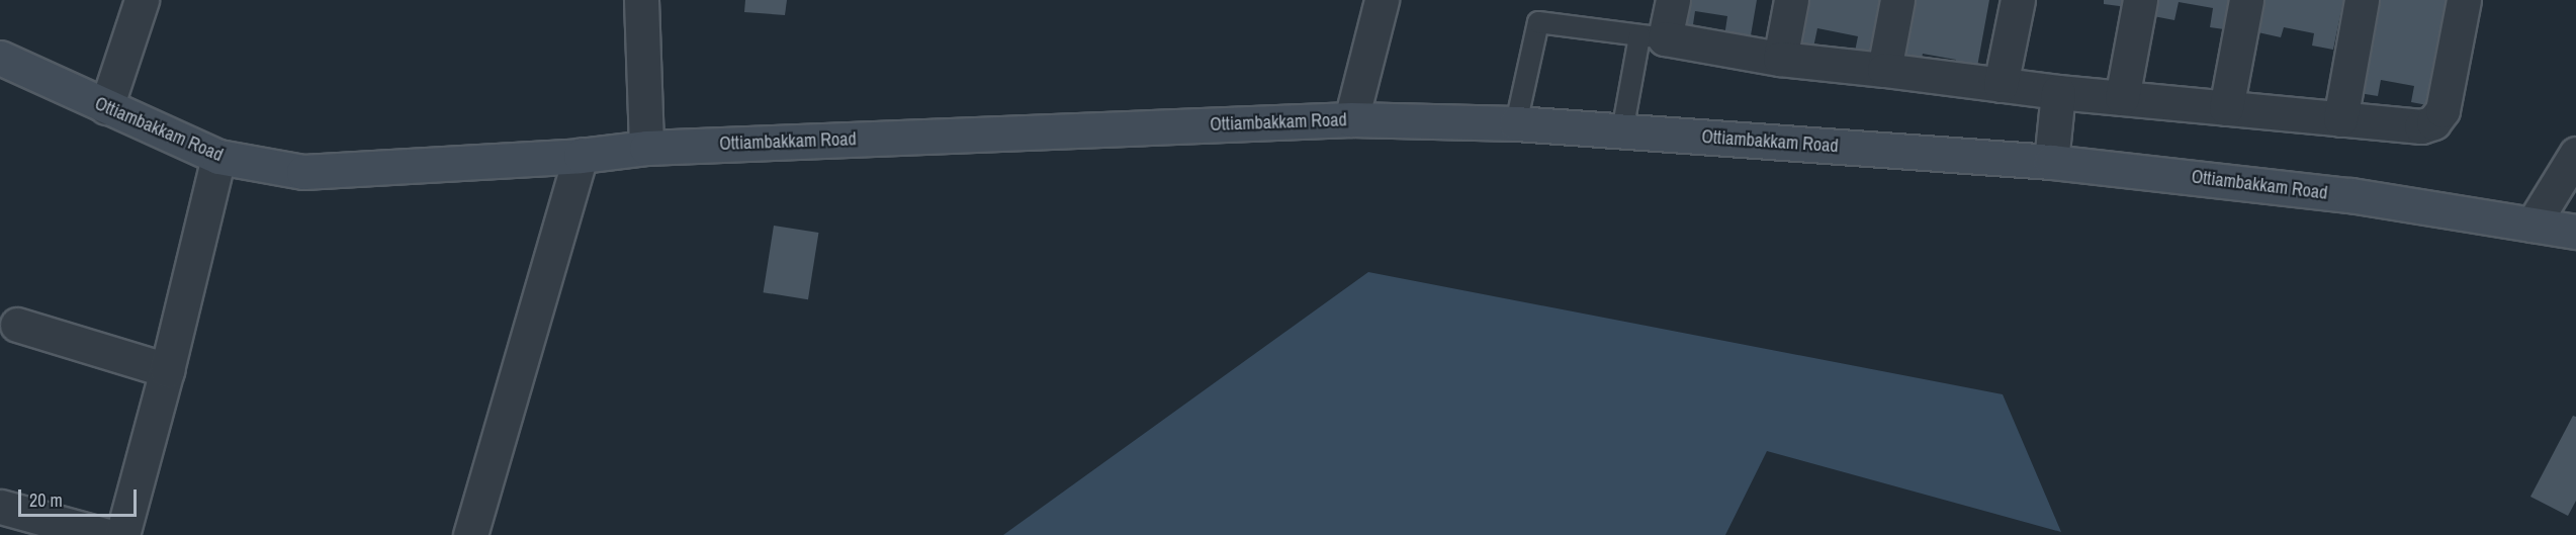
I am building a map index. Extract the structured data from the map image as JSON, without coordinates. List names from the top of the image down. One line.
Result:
{"streets":{"street":["Ottiambakkam Road"]},"scale_bar":"20 m"}
